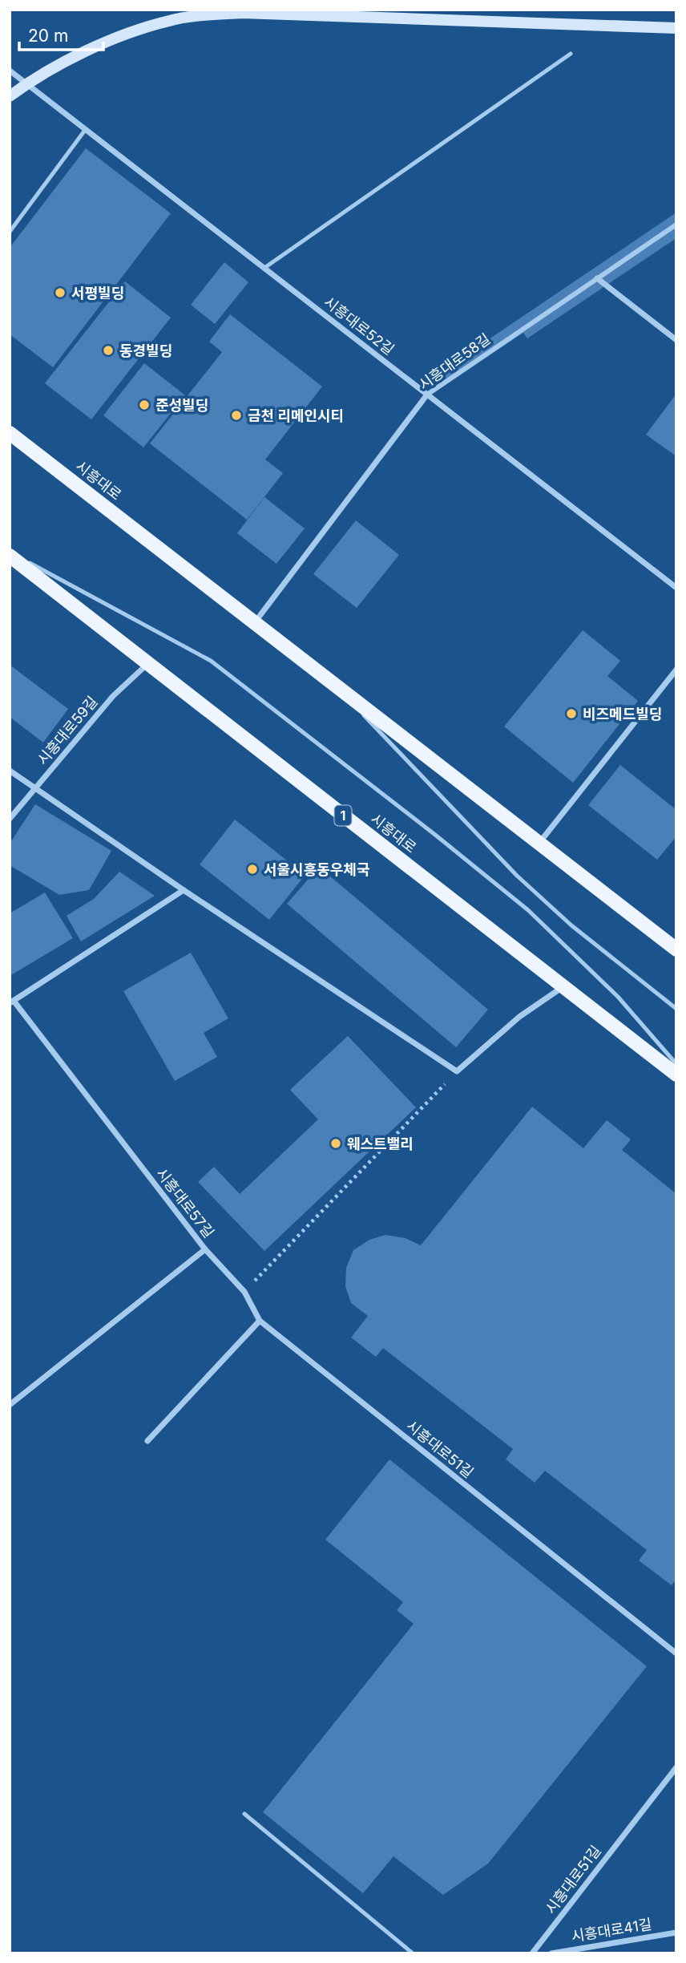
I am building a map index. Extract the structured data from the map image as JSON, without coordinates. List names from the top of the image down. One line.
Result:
{"streets":{"main road":["시흥대로","1"],"street":["시흥대로52길","시흥대로58길","시흥대로59길","시흥대로57길","시흥대로51길","시흥대로41길"]},"crossings":[["시흥대로52길","시흥대로58길"],["시흥대로58길","시흥대로"],["시흥대로","시흥대로59길"],["시흥대로57길","시흥대로51길"]],"places":["서평빌딩","동경빌딩","준성빌딩","금천 리메인시티","비즈메드빌딩","서울시흥동우체국","웨스트밸리"],"scale_bar":"20 m"}
